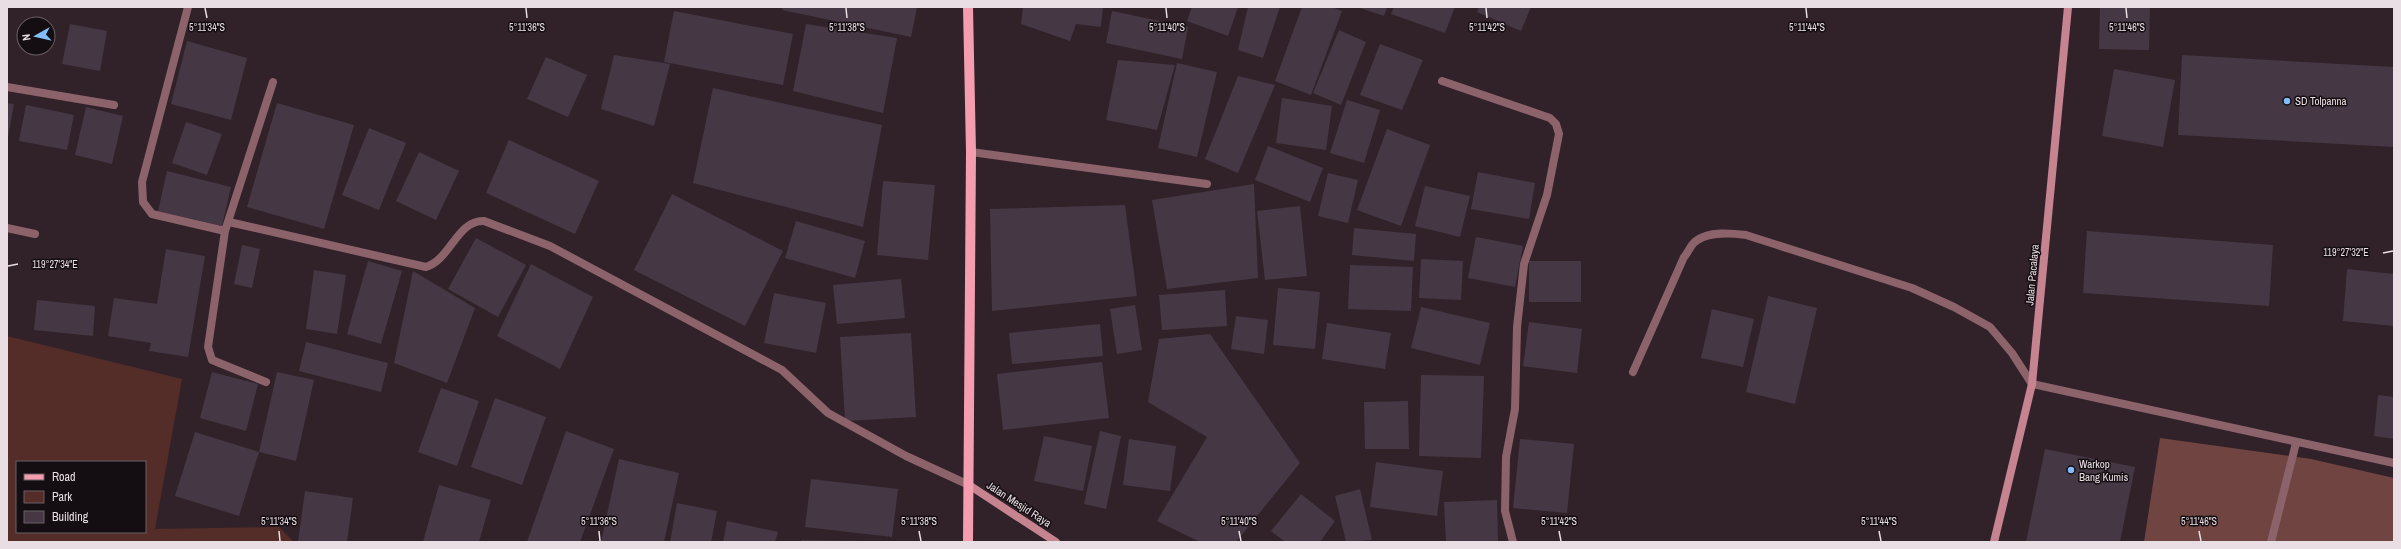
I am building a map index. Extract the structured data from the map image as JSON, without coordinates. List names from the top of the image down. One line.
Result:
{"streets":{"street":["Jalan Pacalaya","Jalan Mesjid Raya"]},"places":["SD Tolpanna","Warkop Bang Kumis"],"legend":["Road","Park","Building"],"north":"left","coordinates":["5°11'34\"S","5°11'36\"S","5°11'38\"S","5°11'40\"S","5°11'42\"S","5°11'44\"S","5°11'46\"S","119°27'32\"E","119°27'34\"E"]}
